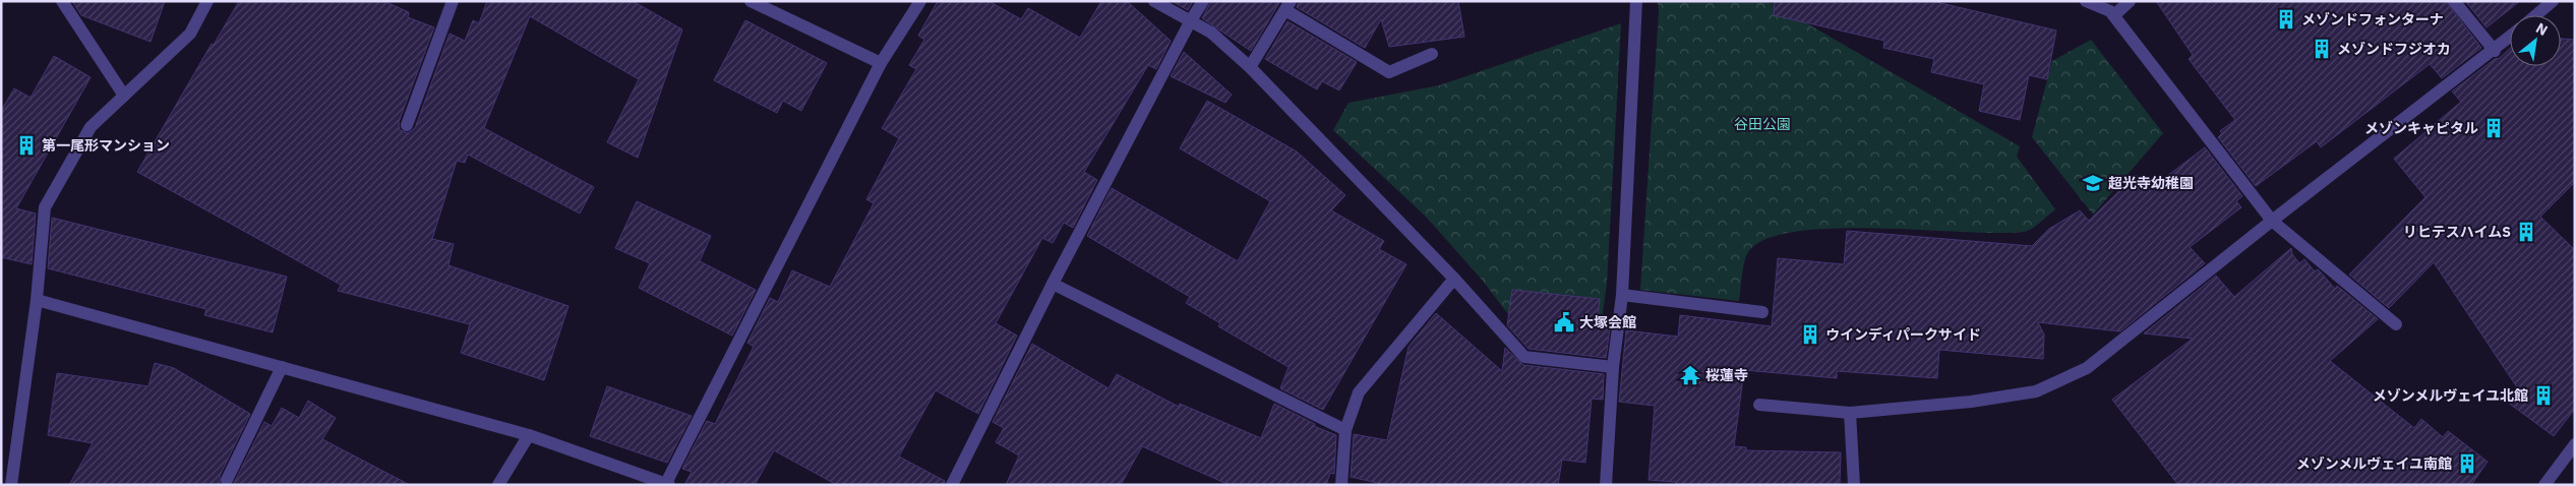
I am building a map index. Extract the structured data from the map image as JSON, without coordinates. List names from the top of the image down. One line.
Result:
{"parks":["谷田公園"],"places":{"building":["メゾンドフォンターナ","メゾンドフジオカ","メゾンキャピタル","第一尾形マンション","リヒテスハイムS","ウインディパークサイド","メゾンメルヴェイユ北館","メゾンメルヴェイユ南館"],"school or university":["超光寺幼稚園"],"public building":["大塚会館"],"temple":["桜蓮寺"]},"north":"top right"}
